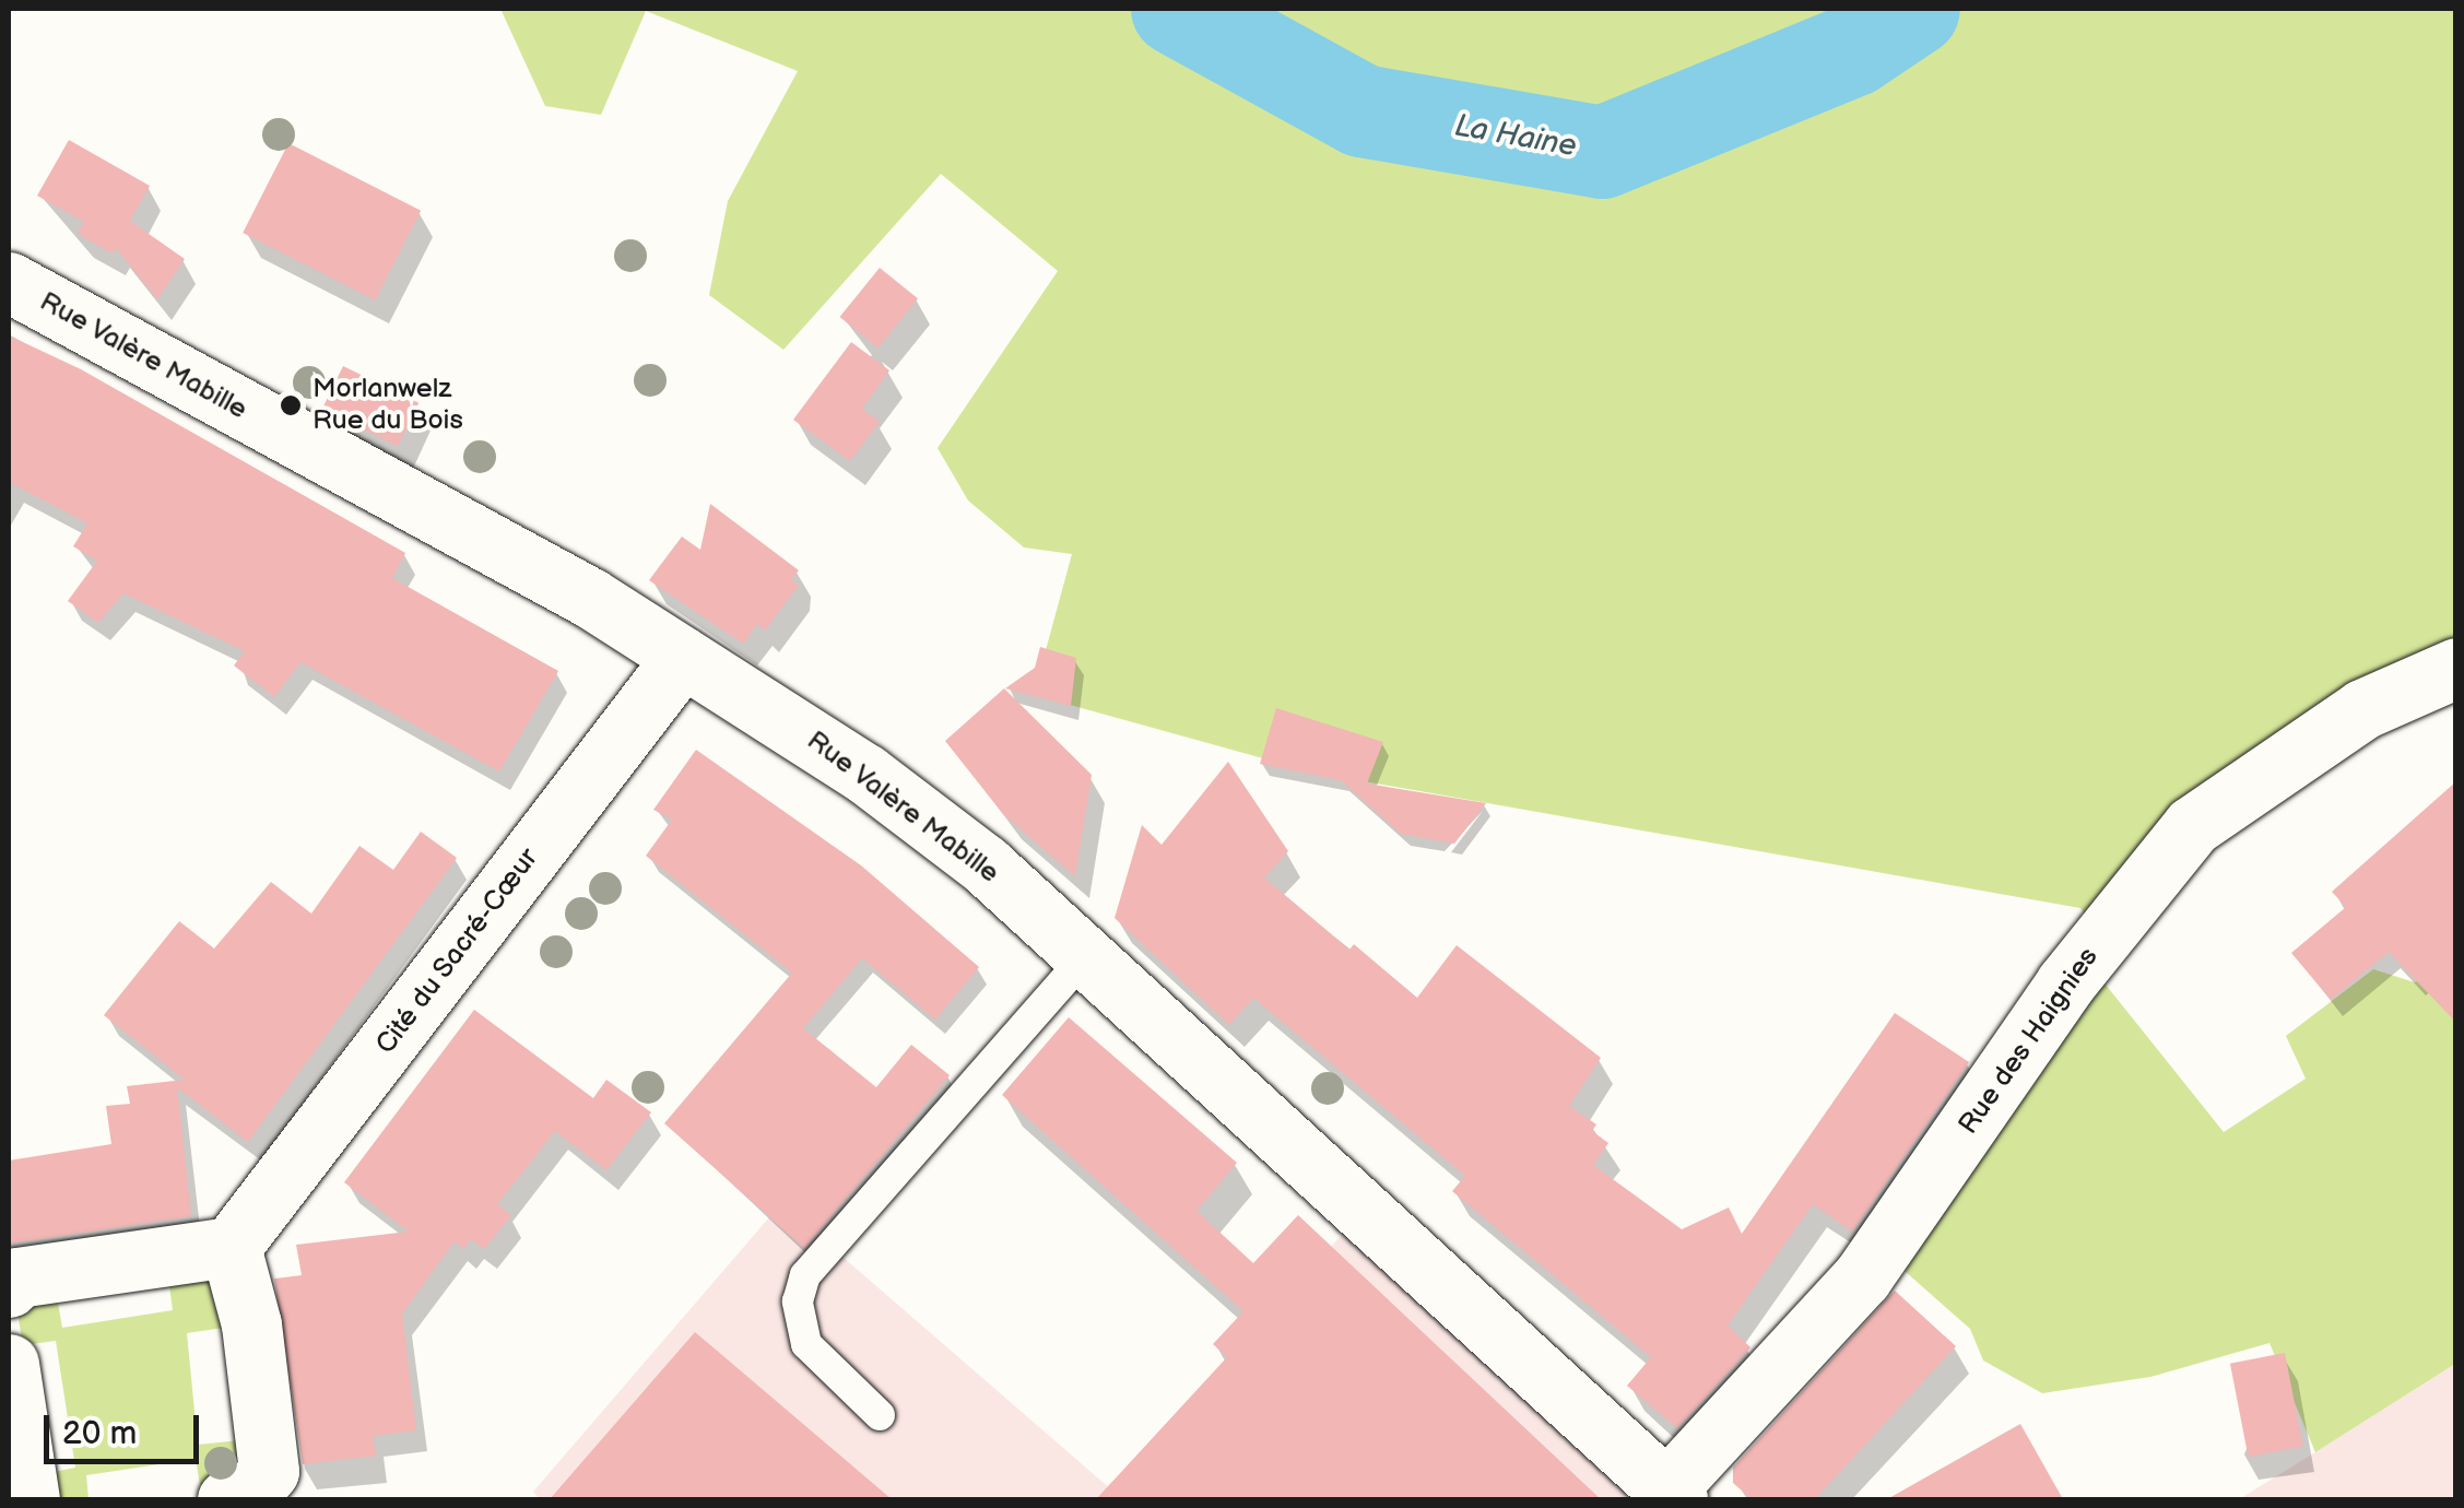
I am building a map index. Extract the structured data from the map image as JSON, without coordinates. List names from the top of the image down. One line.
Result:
{"streets":{"street":["Rue Valère Mabille","Cité du Sacré-Cœur","Rue des Haignies"]},"crossings":[["Rue Valère Mabille","Cité du Sacré-Cœur"],["Rue Valère Mabille","Rue des Haignies"]],"water":["La Haine"],"places":["Morlanwelz Rue du Bois"],"scale_bar":"20 m"}
